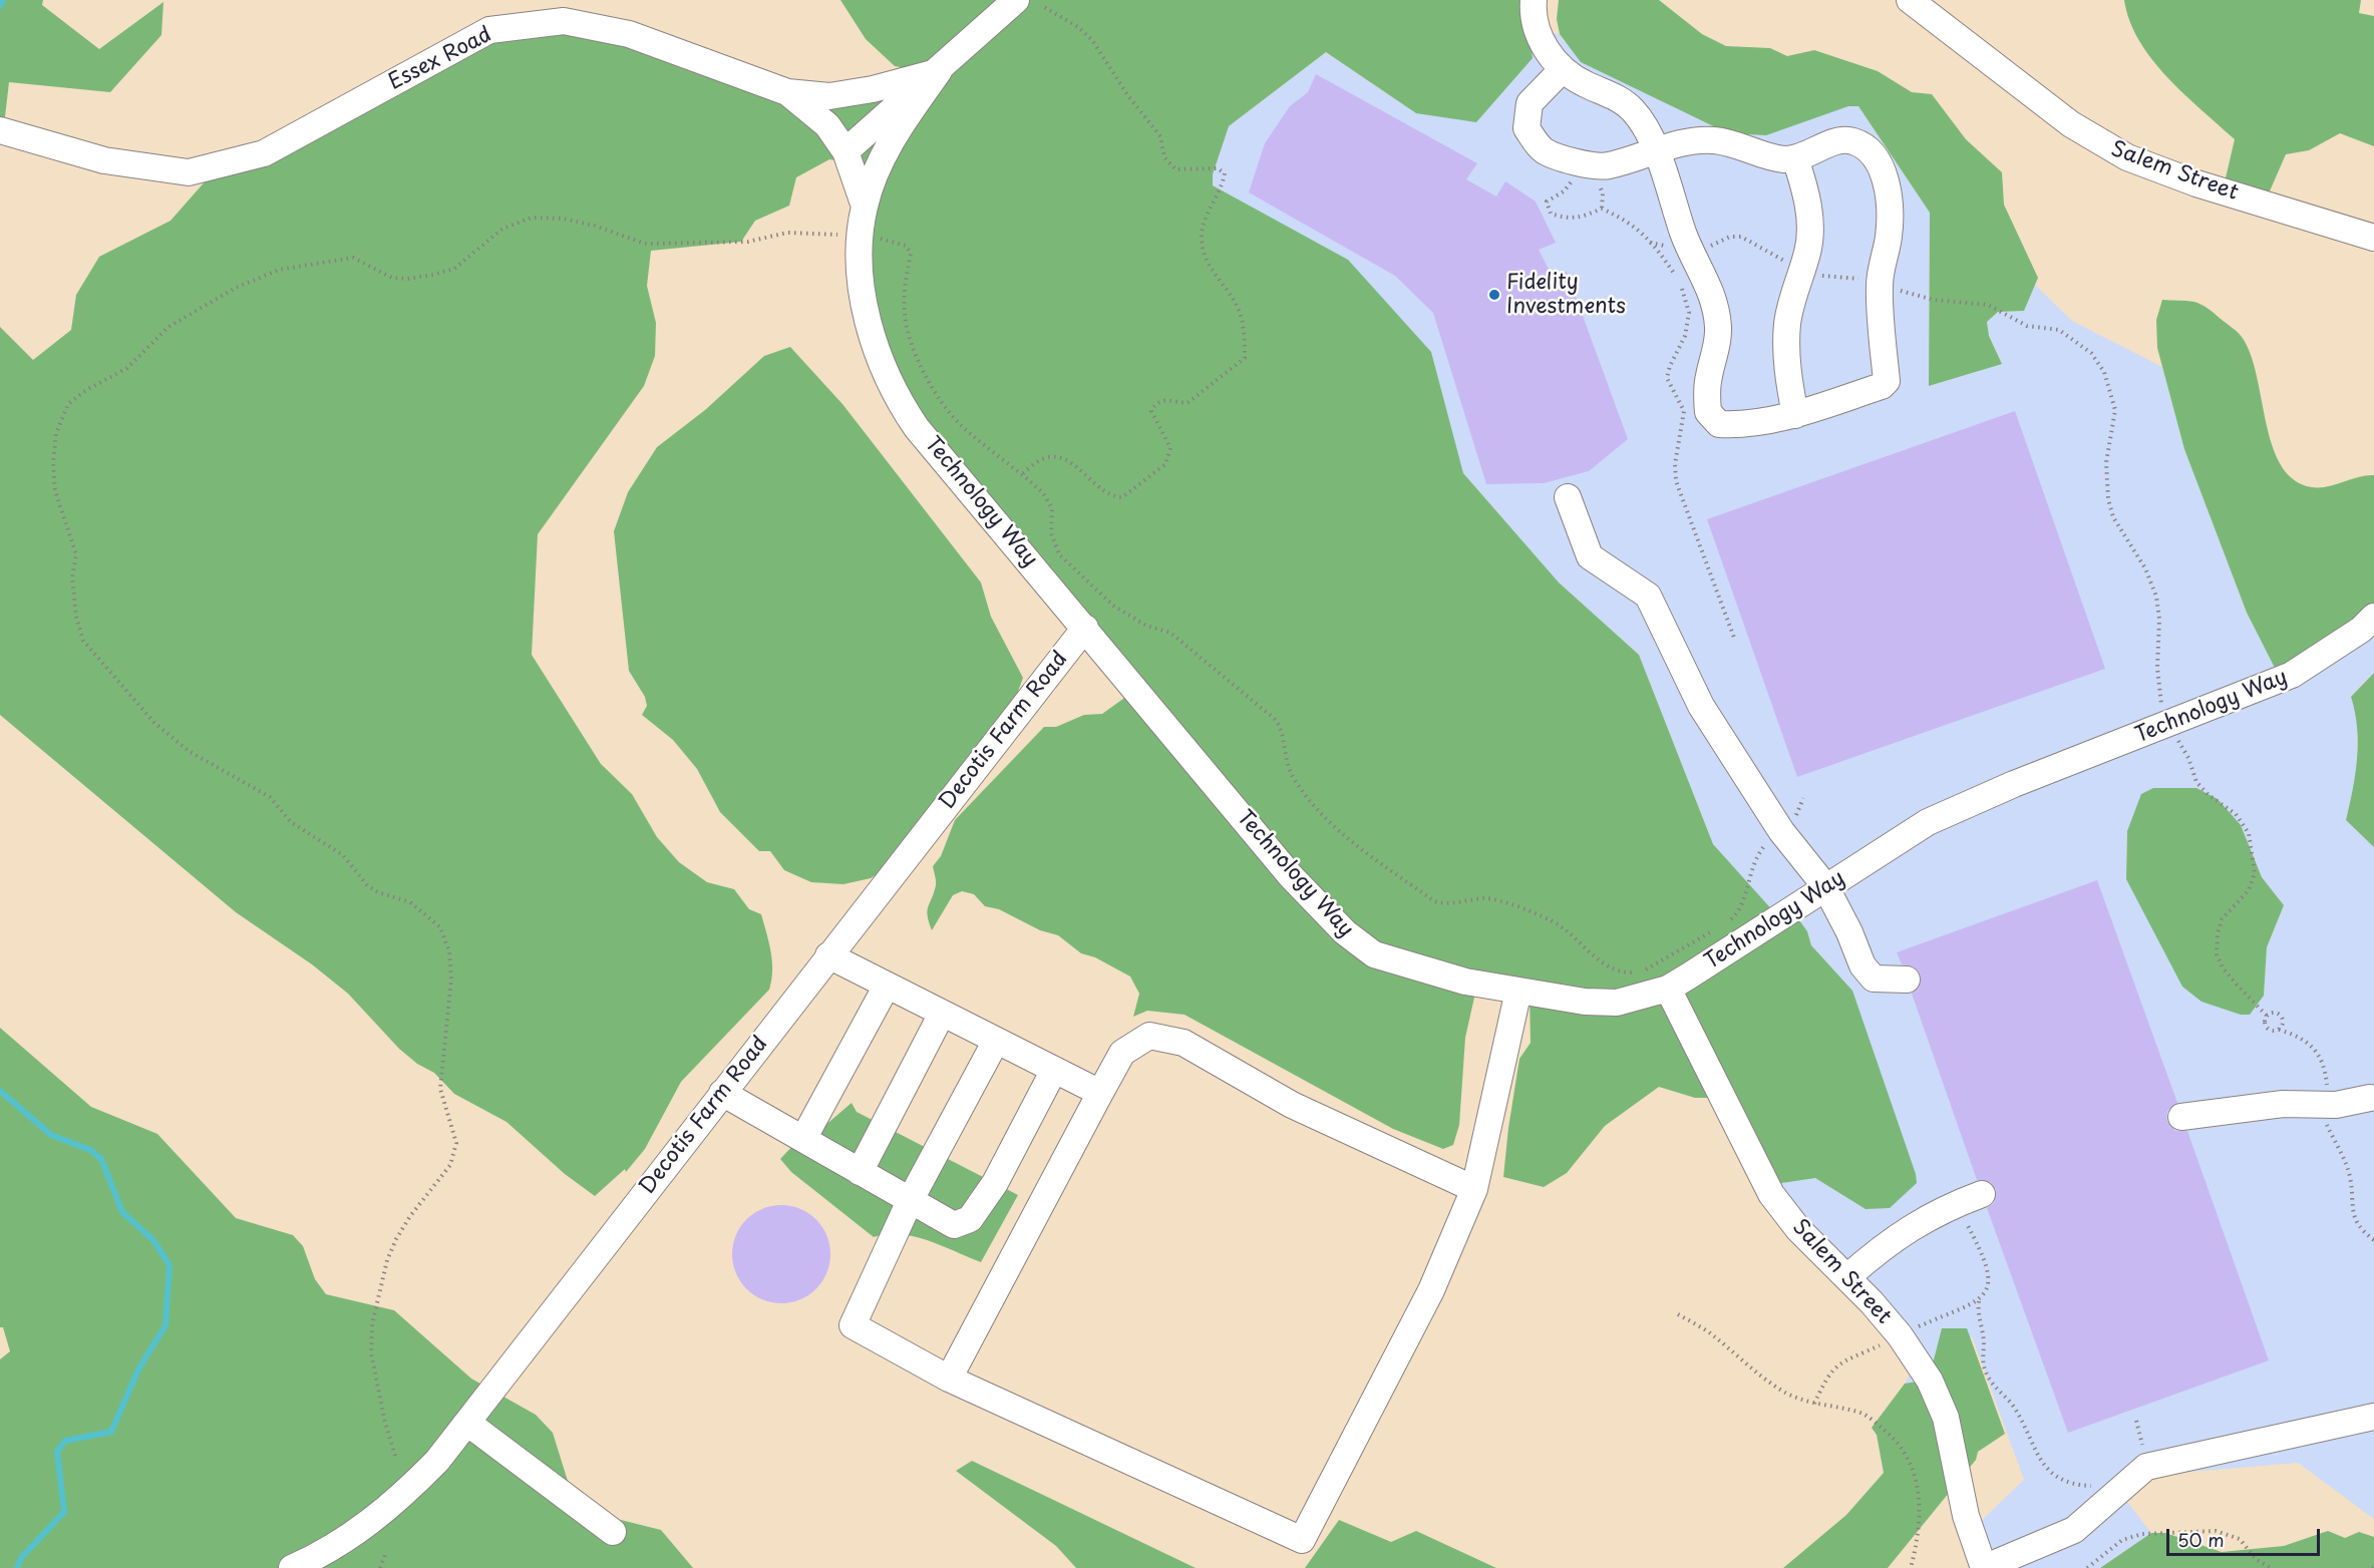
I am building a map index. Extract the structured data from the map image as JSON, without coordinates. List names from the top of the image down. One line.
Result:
{"streets":{"street":["Essex Road","Salem Street","Technology Way","Decotis Farm Road"]},"crossings":[["Essex Road","Technology Way"],["Salem Street","Technology Way"],["Technology Way","Decotis Farm Road"]],"places":["Fidelity Investments"],"scale_bar":"50 m"}
